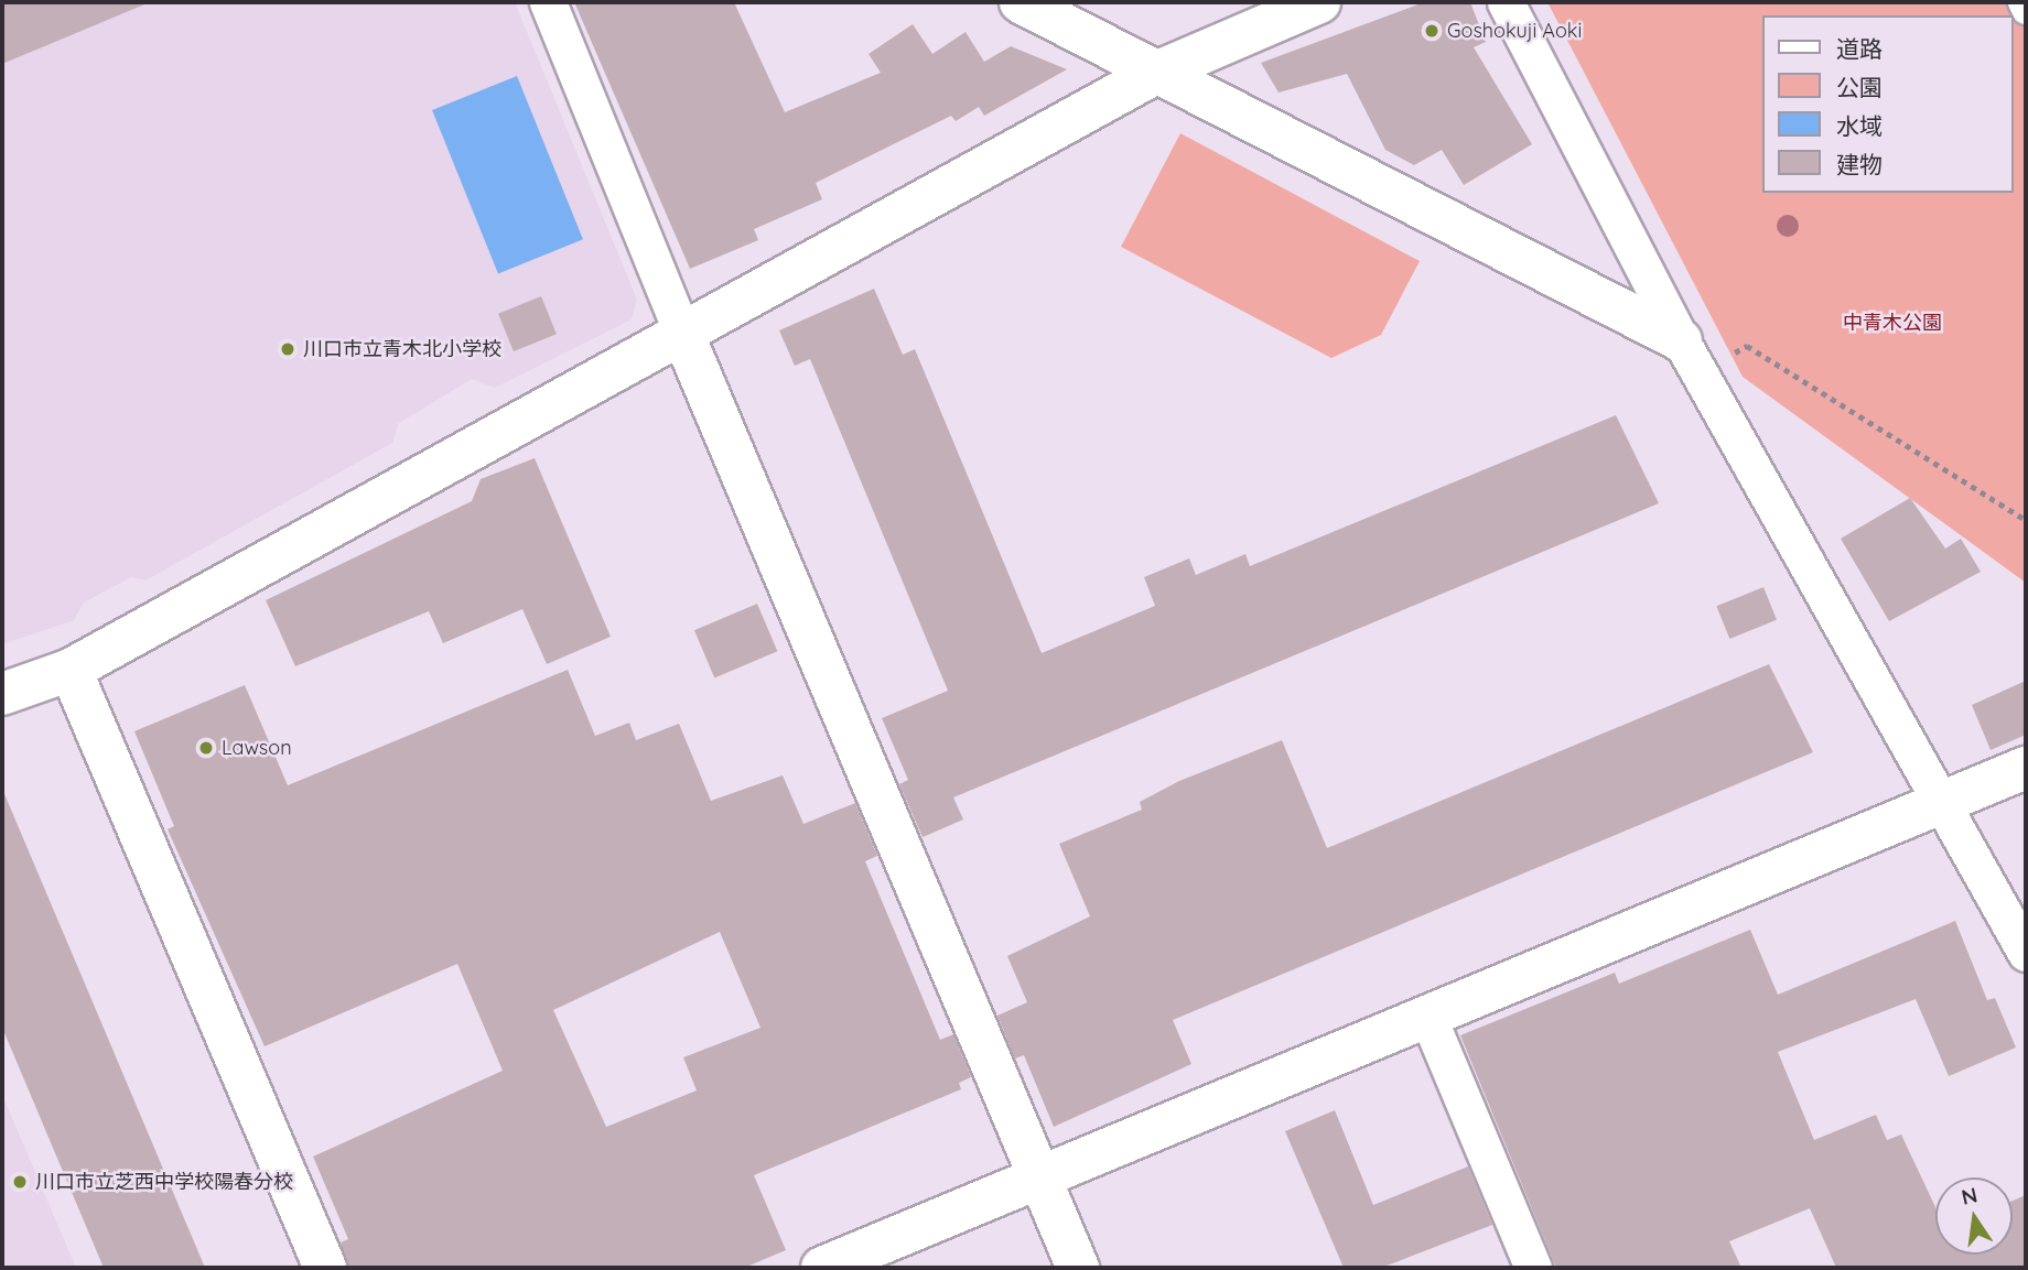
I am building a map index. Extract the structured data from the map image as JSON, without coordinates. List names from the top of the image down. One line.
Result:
{"parks":["中青木公園"],"places":["Goshokuji Aoki","川口市立青木北小学校","Lawson","川口市立芝西中学校陽春分校"],"legend":["道路","公園","水域","建物"],"north":"top"}
